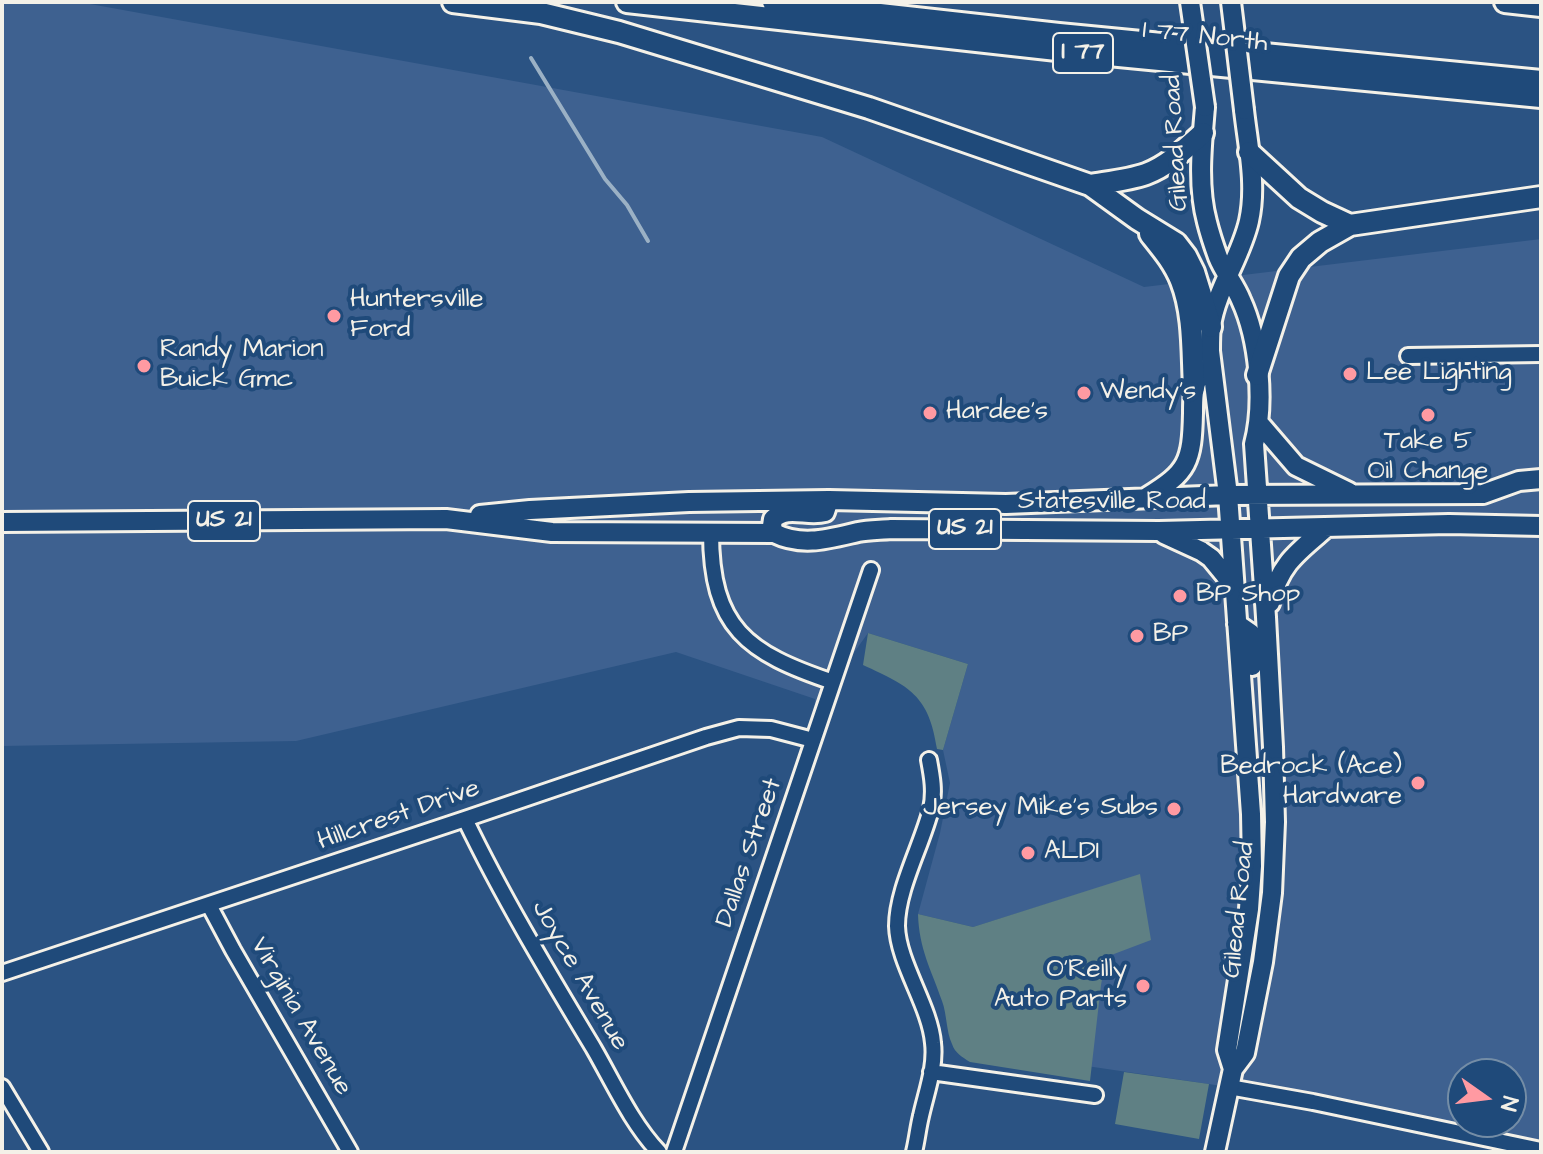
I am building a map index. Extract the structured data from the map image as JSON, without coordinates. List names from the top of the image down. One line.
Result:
{"streets":{"highway":["I 77 North","I 77"],"main road":["Gilead Road","Statesville Road","US 21"],"street":["Hillcrest Drive","Dallas Street","Joyce Avenue","Virginia Avenue"]},"crossings":[["Gilead Road","Statesville Road"],["Hillcrest Drive","Dallas Street"],["Hillcrest Drive","Joyce Avenue"],["Hillcrest Drive","Virginia Avenue"]],"places":["Huntersville Ford","Randy Marion Buick Gmc","Lee Lighting","Wendy's","Hardee's","Take 5 Oil Change","BP Shop","BP","Bedrock (Ace) Hardware","Jersey Mike's Subs","ALDI","O'Reilly Auto Parts"],"north":"right"}
